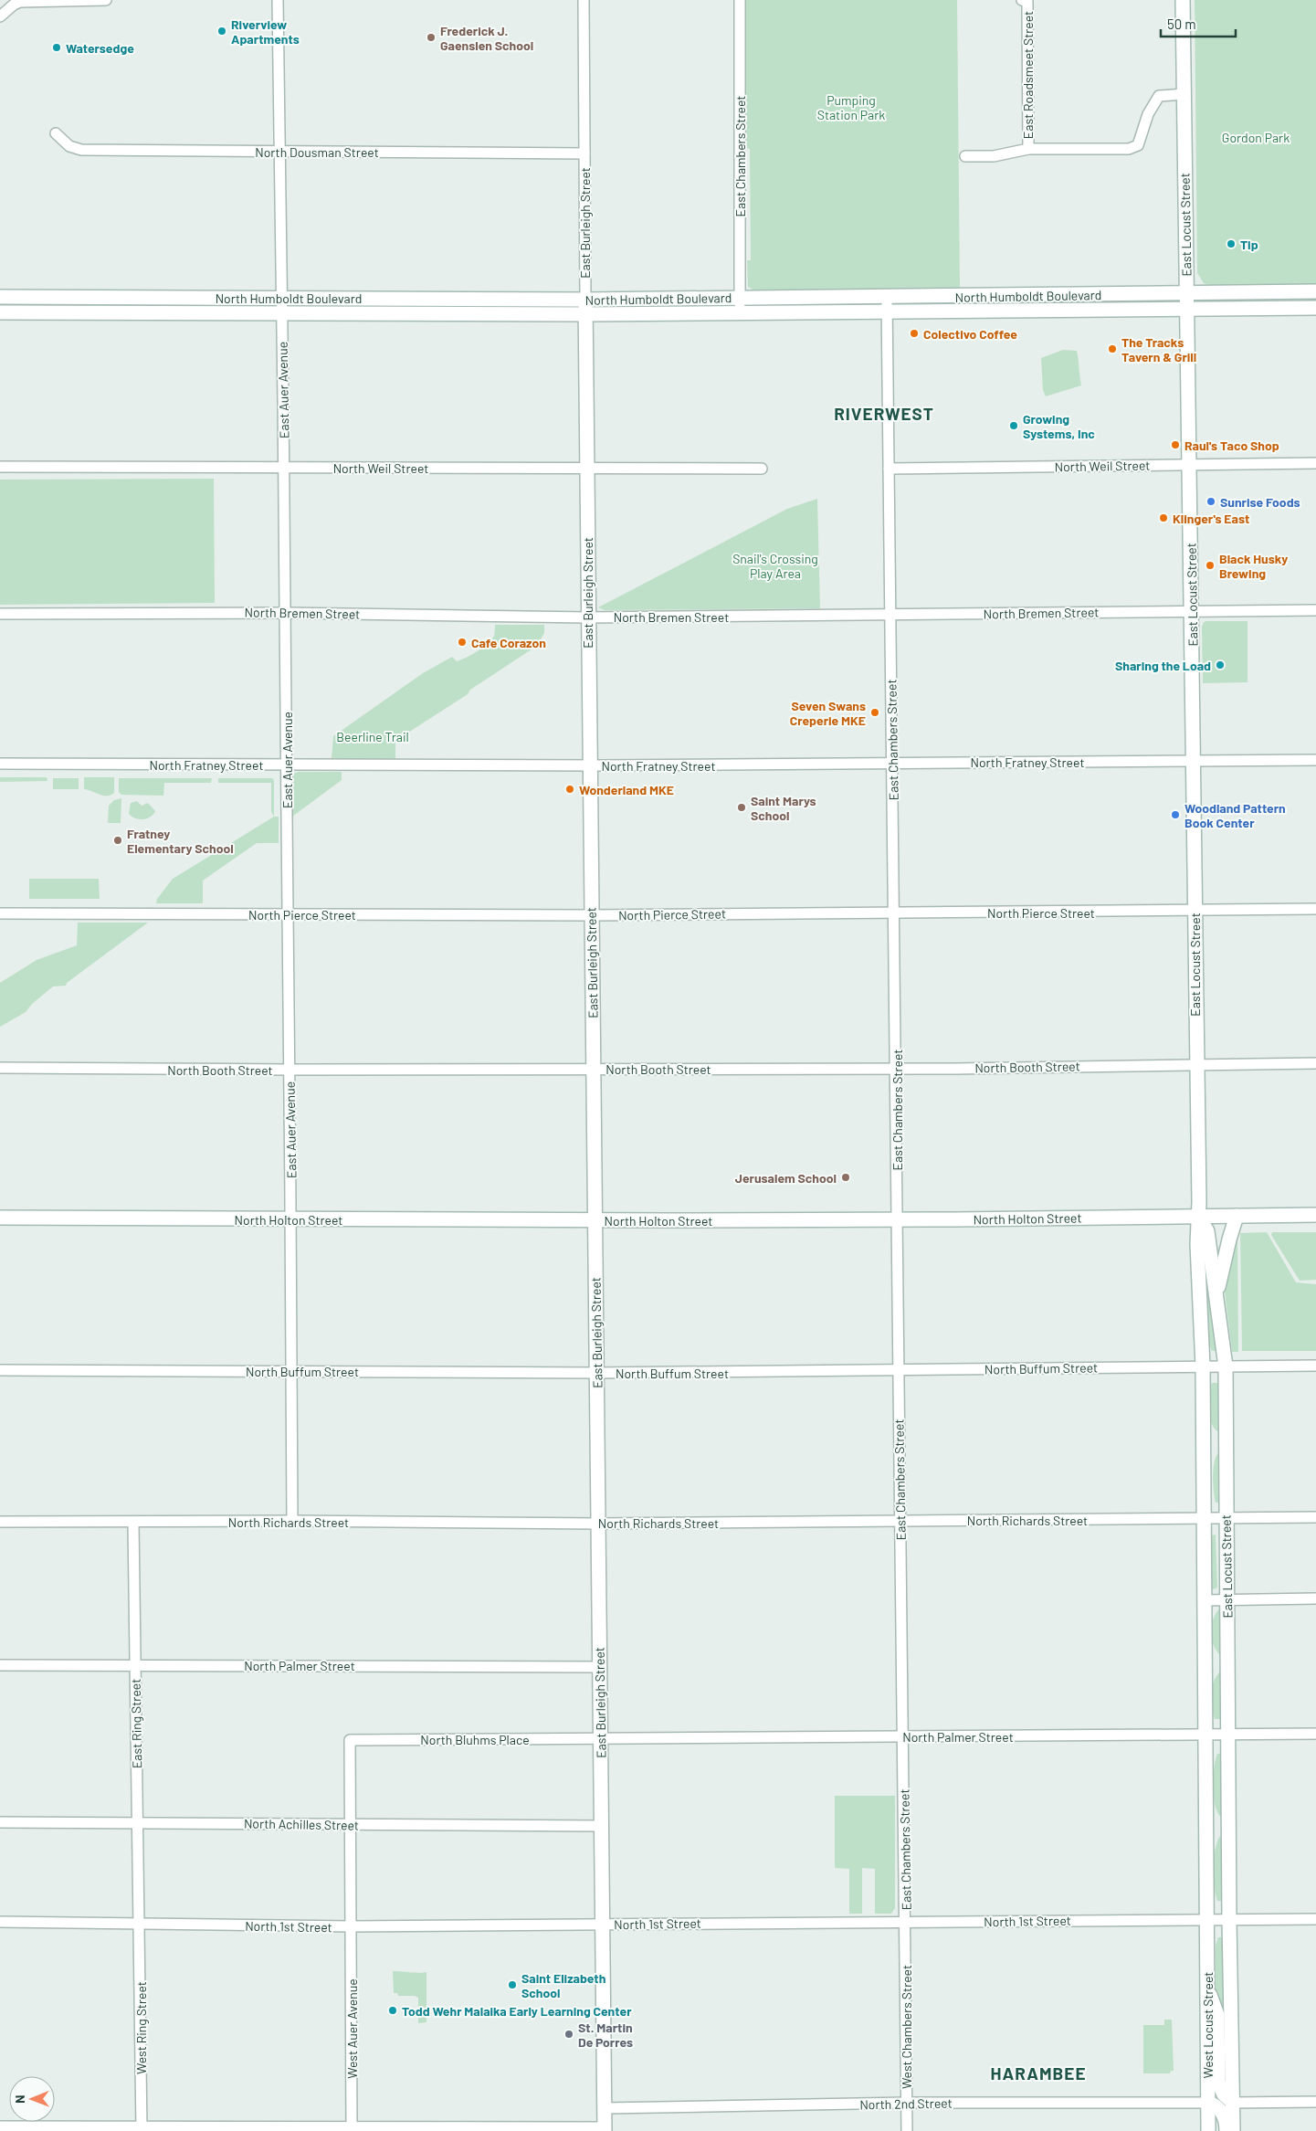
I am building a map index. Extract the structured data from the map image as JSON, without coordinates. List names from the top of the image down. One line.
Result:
{"streets":{"main road":["East Burleigh Street","East Locust Street","North Humboldt Boulevard","North Holton Street","West Locust Street"],"street":["East Roadsmeet Street","North Dousman Street","East Chambers Street","East Auer Avenue","North Weil Street","North Bremen Street","North Fratney Street","North Pierce Street","North Booth Street","North Buffum Street","North Richards Street","North Palmer Street","East Ring Street","North Bluhms Place","North Achilles Street","North 1st Street","West Chambers Street","West Ring Street","West Auer Avenue","North 2nd Street"]},"crossings":[["North Dousman Street","East Burleigh Street"],["North Dousman Street","East Auer Avenue"],["East Chambers Street","North Humboldt Boulevard"],["East Chambers Street","North Weil Street"],["East Chambers Street","North Bremen Street"],["East Chambers Street","North Fratney Street"],["East Chambers Street","North Pierce Street"],["East Chambers Street","North Booth Street"],["East Chambers Street","North Holton Street"],["East Chambers Street","North Buffum Street"],["East Chambers Street","North Richards Street"],["East Chambers Street","North Palmer Street"],["East Chambers Street","North 1st Street"],["East Chambers Street","West Chambers Street"],["East Burleigh Street","North Humboldt Boulevard"],["East Burleigh Street","North Weil Street"],["East Burleigh Street","North Bremen Street"],["East Burleigh Street","North Fratney Street"],["East Burleigh Street","North Pierce Street"],["East Burleigh Street","North Booth Street"],["East Burleigh Street","North Holton Street"],["East Burleigh Street","North Buffum Street"],["East Burleigh Street","North Richards Street"],["East Burleigh Street","North Palmer Street"],["East Burleigh Street","North Bluhms Place"],["East Burleigh Street","North Achilles Street"],["East Burleigh Street","North 1st Street"],["East Burleigh Street","North 2nd Street"],["East Locust Street","North Humboldt Boulevard"],["East Locust Street","North Weil Street"],["East Locust Street","North Bremen Street"],["East Locust Street","North Fratney Street"],["East Locust Street","North Pierce Street"],["East Locust Street","North Booth Street"],["East Locust Street","North Holton Street"],["East Locust Street","North Buffum Street"],["East Locust Street","North Richards Street"],["East Locust Street","North Palmer Street"],["East Locust Street","North 1st Street"],["East Locust Street","West Locust Street"],["North Humboldt Boulevard","East Auer Avenue"],["East Auer Avenue","North Weil Street"],["East Auer Avenue","North Bremen Street"],["East Auer Avenue","North Fratney Street"],["East Auer Avenue","North Pierce Street"],["East Auer Avenue","North Booth Street"],["East Auer Avenue","North Holton Street"],["East Auer Avenue","North Buffum Street"],["East Auer Avenue","North Richards Street"],["North Richards Street","East Ring Street"],["North Palmer Street","East Ring Street"],["North Palmer Street","North Bluhms Place"],["East Ring Street","North Achilles Street"],["East Ring Street","North 1st Street"],["East Ring Street","West Ring Street"],["North Bluhms Place","North Achilles Street"],["North 1st Street","West Locust Street"],["North 1st Street","West Chambers Street"],["North 1st Street","West Ring Street"],["North 1st Street","West Auer Avenue"],["West Locust Street","North 2nd Street"],["West Chambers Street","North 2nd Street"]],"districts":["RIVERWEST","HARAMBEE"],"parks":["Pumping Station Park","Gordon Park","Snail's Crossing Play Area","Beerline Trail"],"places":["Riverview Apartments","Frederick J. Gaenslen School","Watersedge","Tip","Colectivo Coffee","The Tracks Tavern & Grill","Growing Systems, Inc","Raul's Taco Shop","Sunrise Foods","Klinger's East","Black Husky Brewing","Cafe Corazon","Sharing the Load","Seven Swans Creperie MKE","Wonderland MKE","Saint Marys School","Woodland Pattern Book Center","Fratney Elementary School","Jerusalem School","Saint Elizabeth School","Todd Wehr Malaika Early Learning Center","St. Martin De Porres"],"scale_bar":"50 m","north":"left"}
